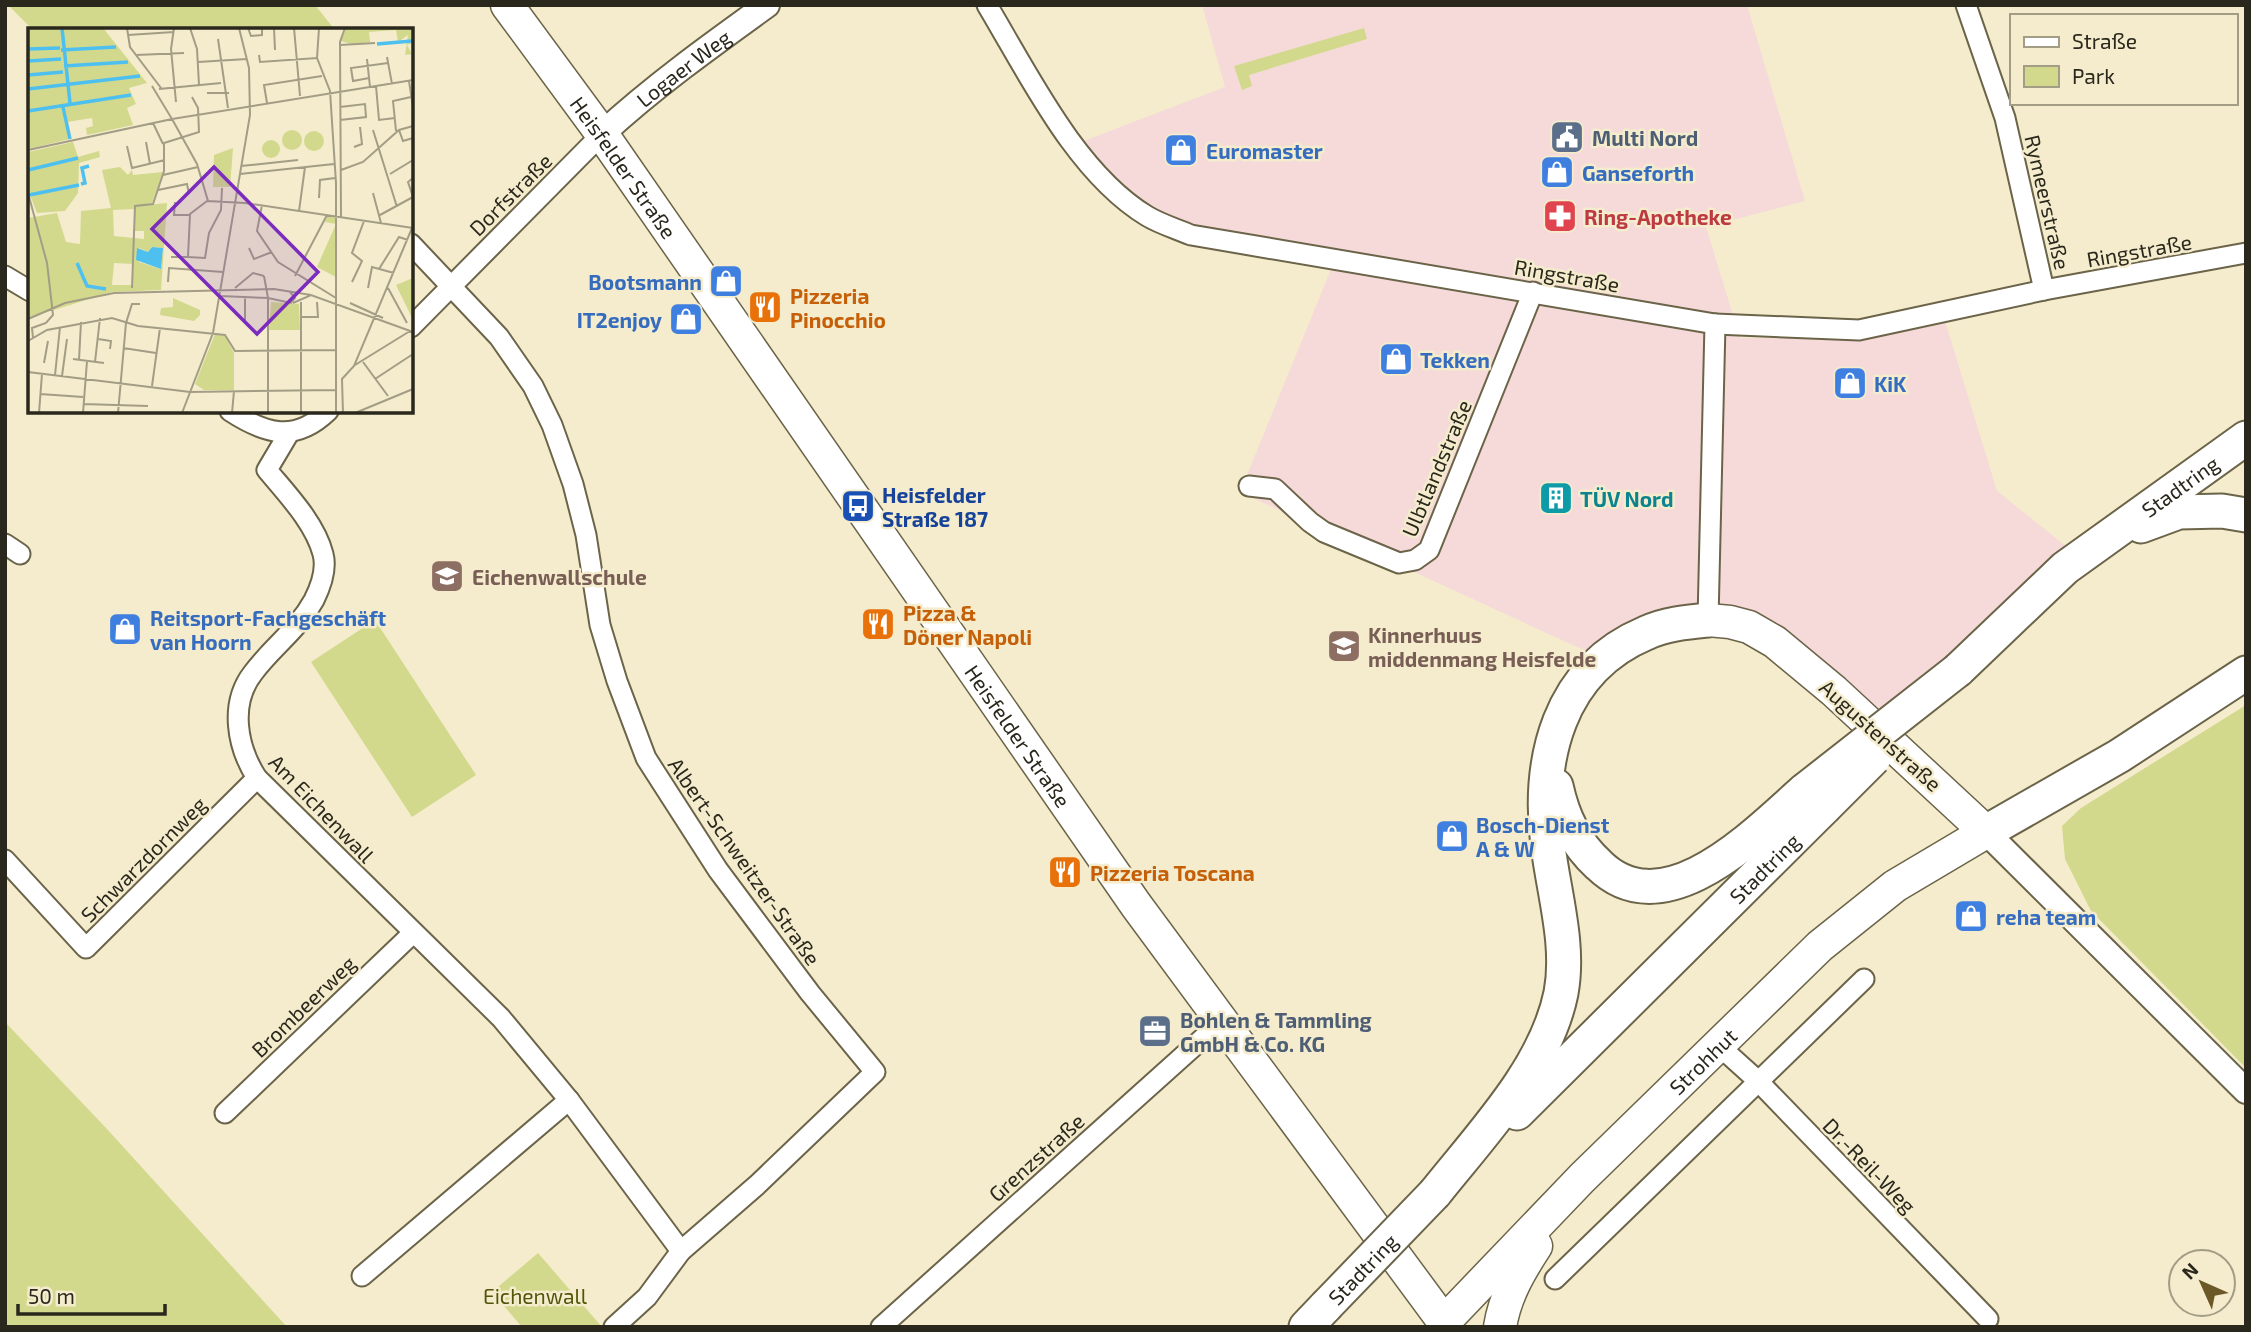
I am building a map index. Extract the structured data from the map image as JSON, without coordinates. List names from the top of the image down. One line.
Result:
{"streets":{"highway":["Stadtring"],"main road":["Heisfelder Straße","Augustenstraße","Strohhut"],"street":["Logaer Weg","Dorfstraße","Rymeerstraße","Ringstraße","Ulbtlandstraße","Am Eichenwall","Schwarzdornweg","Albert-Schweitzer-Straße","Brombeerweg","Grenzstraße","Dr.-Reil-Weg"]},"crossings":[["Logaer Weg","Heisfelder Straße"],["Logaer Weg","Dorfstraße"],["Heisfelder Straße","Dorfstraße"],["Heisfelder Straße","Strohhut"],["Heisfelder Straße","Grenzstraße"],["Dorfstraße","Albert-Schweitzer-Straße"],["Rymeerstraße","Ringstraße"],["Ringstraße","Ulbtlandstraße"],["Augustenstraße","Strohhut"],["Am Eichenwall","Schwarzdornweg"],["Am Eichenwall","Albert-Schweitzer-Straße"],["Am Eichenwall","Brombeerweg"],["Strohhut","Dr.-Reil-Weg"]],"parks":["Eichenwall"],"places":{"public building":["Multi Nord"],"shop":["Euromaster","Ganseforth","Bootsmann","IT2enjoy","Tekken","KiK","Reitsport-Fachgeschäft van Hoorn","Bosch-Dienst A & W","reha team"],"pharmacy":["Ring-Apotheke"],"restaurant":["Pizzeria Pinocchio","Pizza & Döner Napoli","Pizzeria Toscana"],"building":["TÜV Nord"],"bus stop":["Heisfelder Straße 187"],"school or university":["Eichenwallschule","Kinnerhuus middenmang Heisfelde"],"office":["Bohlen & Tammling GmbH & Co. KG"]},"legend":["Straße","Park"],"scale_bar":"50 m","north":"top left"}
